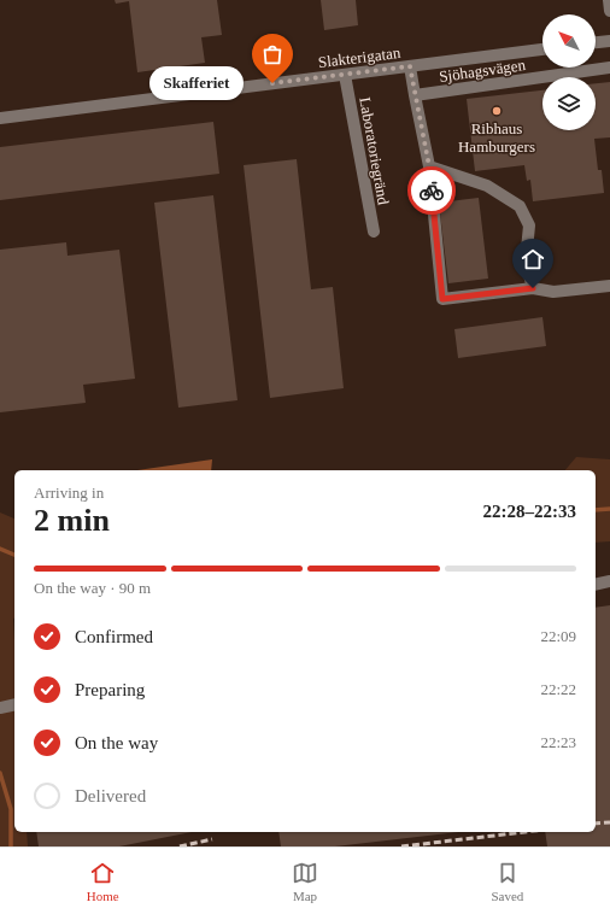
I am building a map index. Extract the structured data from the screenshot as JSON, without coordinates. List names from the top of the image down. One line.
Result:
{"streets":{"street":["Slakterigatan","Sjöhagsvägen","Laboratoriegränd"]},"crossings":[["Slakterigatan","Laboratoriegränd"]],"places":["Skafferiet","Ribhaus Hamburgers"],"north":"top left","page":{"bubble":"Skafferiet","heading":["2 min","Arriving in","22:28–22:33"],"bar":"On the way · 90 m","list":[["Confirmed","22:09"],["Preparing","22:22"],["On the way","22:23"],"Delivered"],"tabs":["Home","Map","Saved"]}}
